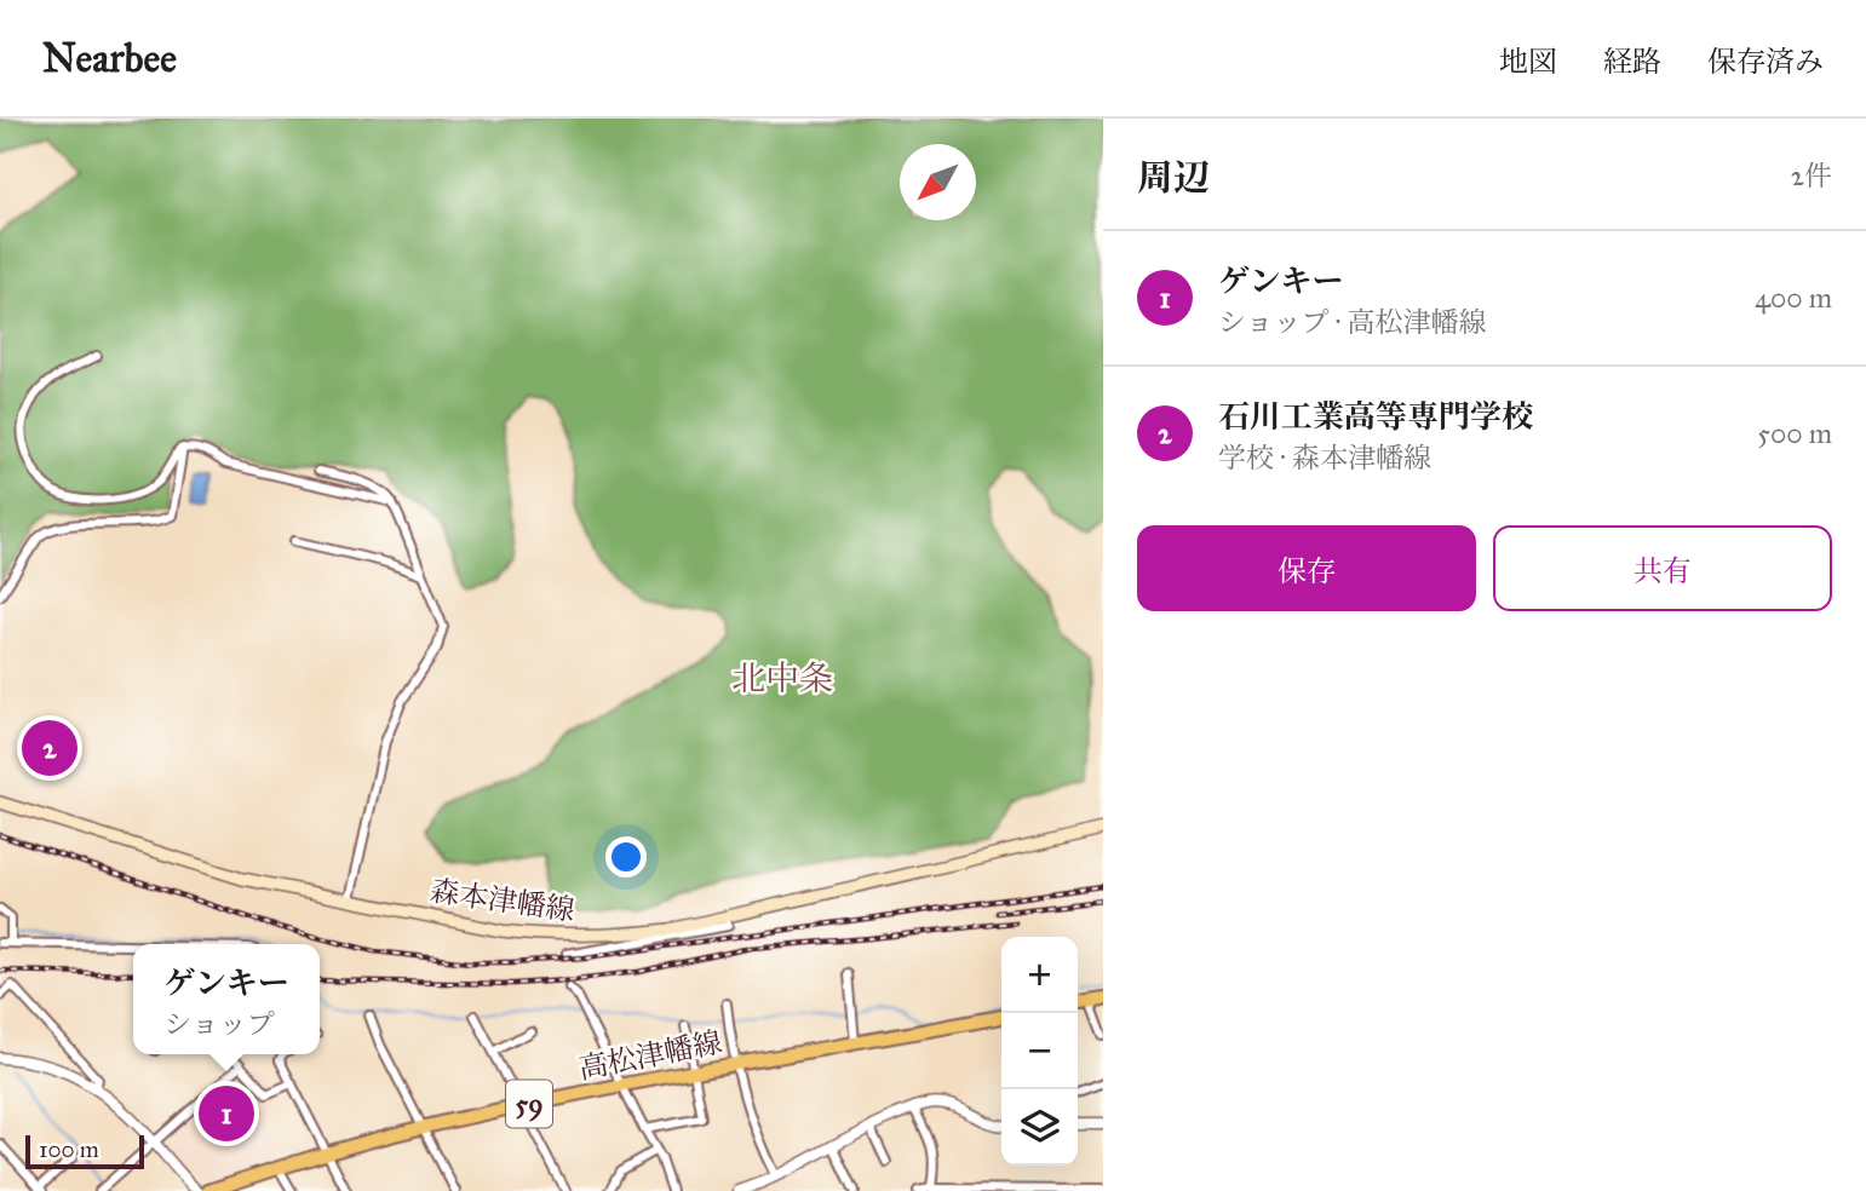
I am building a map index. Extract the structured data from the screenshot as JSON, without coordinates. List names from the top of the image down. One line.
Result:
{"streets":{"main road":["森本津幡線","高松津幡線","59"]},"districts":["北中条"],"scale_bar":"100 m","north":"bottom left","page":{"header":"Nearbee","nav":["地図","経路","保存済み"],"heading":["周辺","2件"],"list":[{"mark":"1","name":"ゲンキー","note":"ショップ · 高松津幡線","value":"400 m"},{"mark":"2","name":"石川工業高等専門学校","note":"学校 · 森本津幡線","value":"500 m"}],"buttons":["保存","共有"],"pins":["2","1"],"map_buttons":["+","−"],"popup":["ゲンキー","ショップ"],"scale":"100 m"}}
